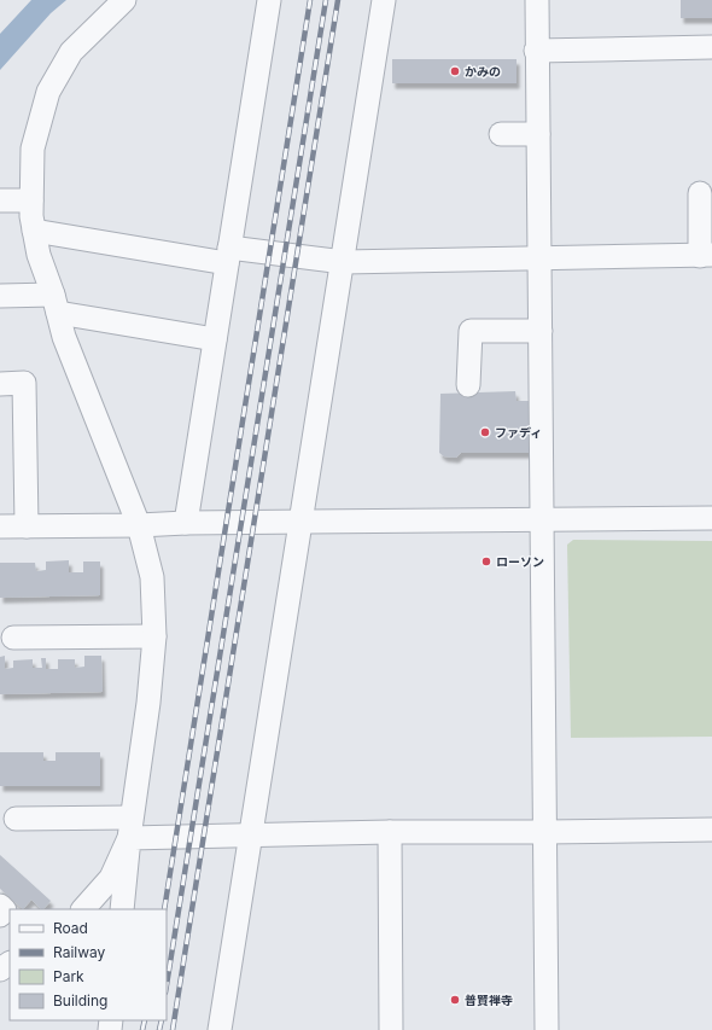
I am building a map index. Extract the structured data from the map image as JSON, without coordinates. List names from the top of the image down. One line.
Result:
{"places":["かみの","ファディ","ローソン","普賢禅寺"],"legend":["Road","Railway","Park","Building"]}
